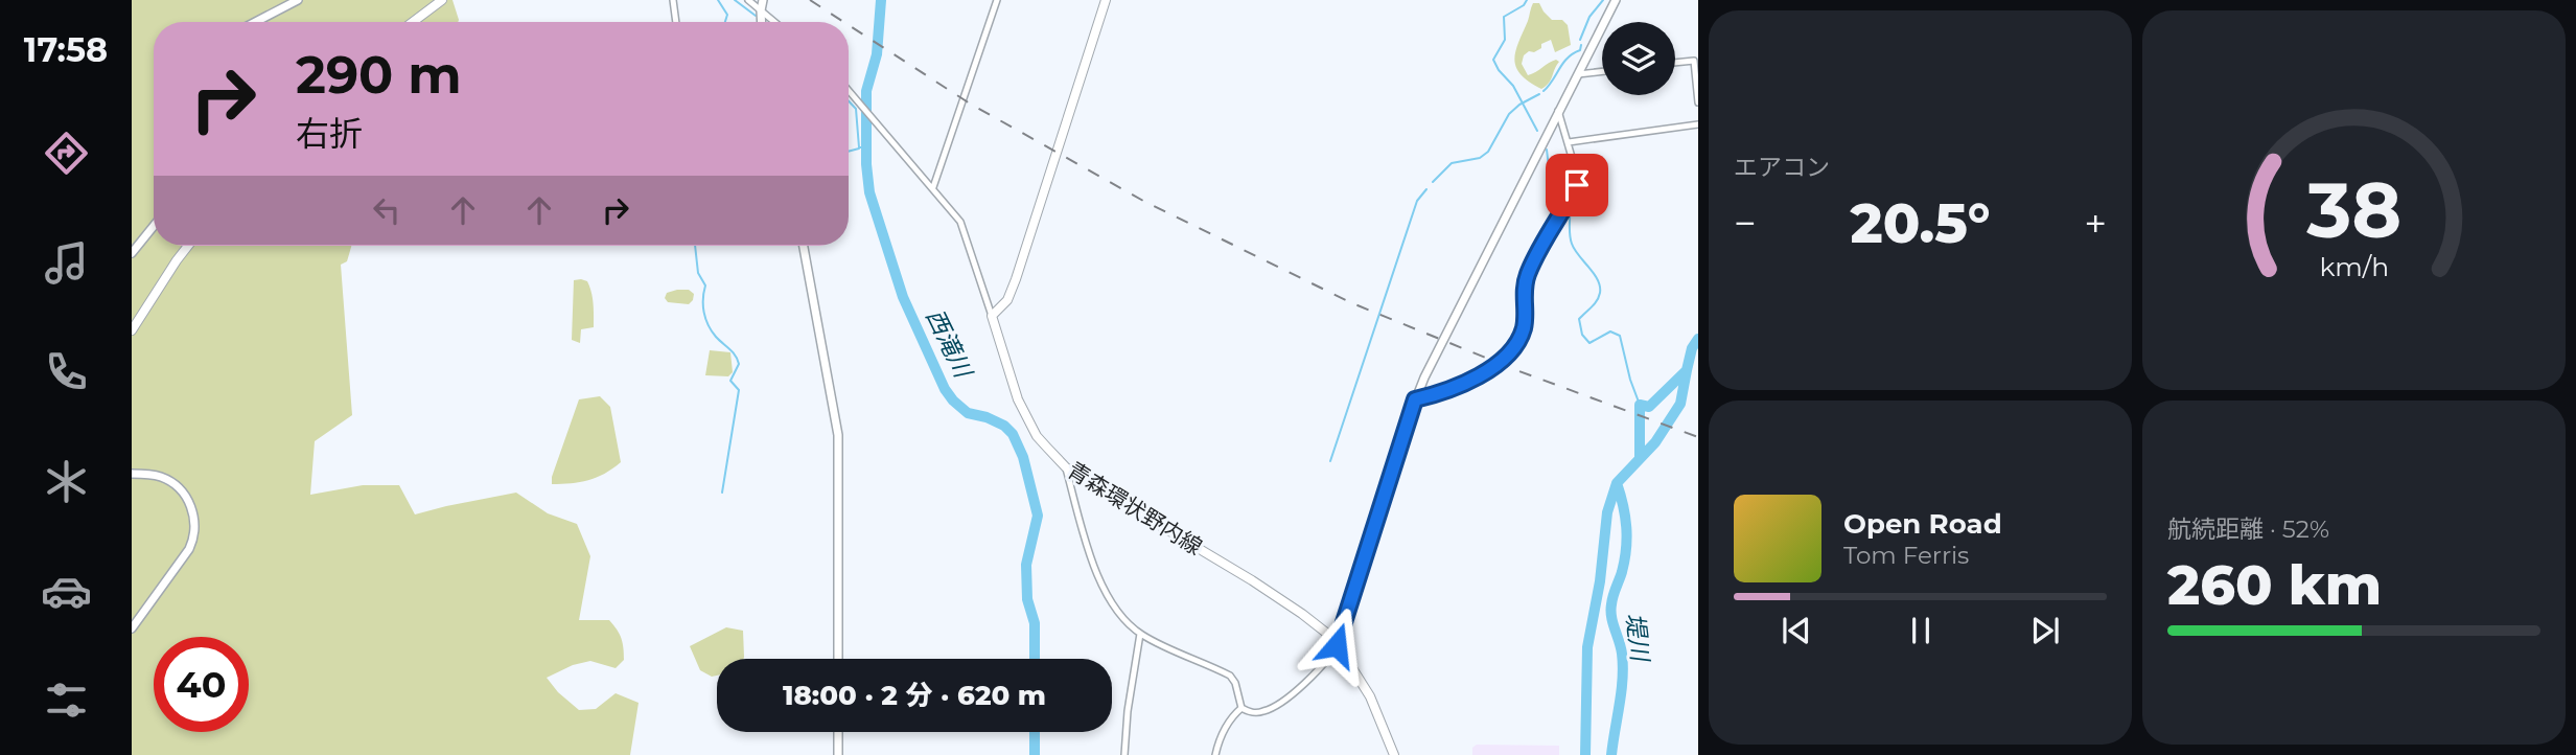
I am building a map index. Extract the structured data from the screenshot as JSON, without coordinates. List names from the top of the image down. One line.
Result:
{"streets":{"main road":["青森環状野内線"]},"water":["西滝川","堤川"],"page":{"tabs":"17:58","tile":["エアコン",["航続距離 · 52%","260 km"]],"turn":["290 m","右折"],"heat":["−","20.5°","+"],"song":["Open Road","Tom Ferris"],"limit":"40","trip":"18:00 · 2 分 · 620 m","gauge":["38","km/h"]}}
